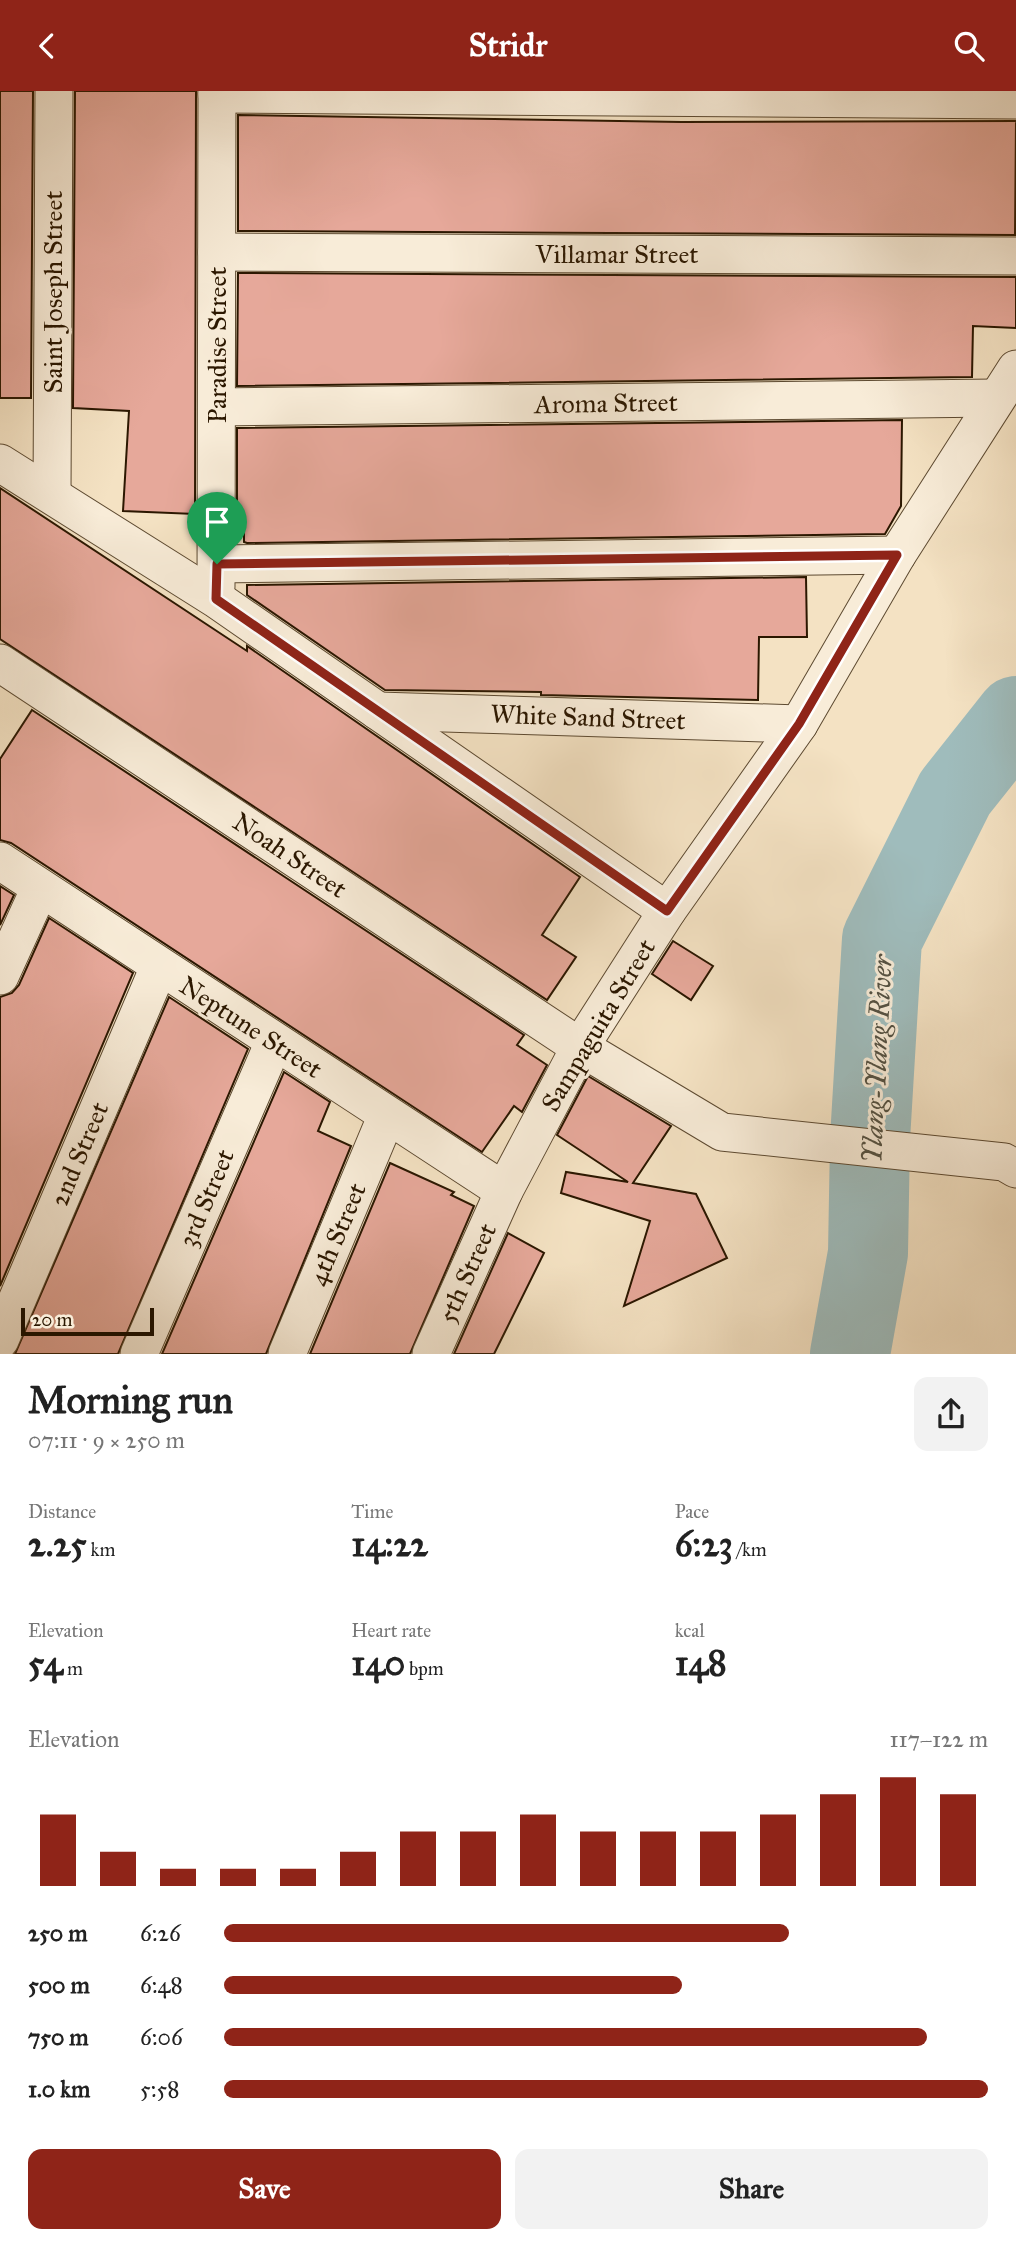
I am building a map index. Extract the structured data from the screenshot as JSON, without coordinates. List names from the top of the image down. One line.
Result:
{"streets":{"street":["Villamar Street","Saint Joseph Street","Paradise Street","Aroma Street","White Sand Street","Noah Street","Sampaguita Street","Neptune Street","2nd Street","3rd Street","4th Street","5th Street"]},"crossings":[["Villamar Street","Paradise Street"],["Paradise Street","Aroma Street"],["Aroma Street","Sampaguita Street"],["White Sand Street","Sampaguita Street"],["Noah Street","Sampaguita Street"],["Sampaguita Street","Neptune Street"],["Sampaguita Street","5th Street"],["Neptune Street","2nd Street"],["Neptune Street","3rd Street"],["Neptune Street","4th Street"],["Neptune Street","5th Street"]],"water":["Ylang-Ylang River"],"scale_bar":"20 m","page":{"header":"Stridr","scale":"20 m","heading":["Morning run","07:11 · 9 × 250 m"],"stats":[["Distance","2.25 km"],["Time","14:22"],["Pace","6:23 /km"],["Elevation","54 m"],["Heart rate","140 bpm"],["kcal","148"]],"chart":["Elevation","117–122 m"],"list":[{"name":"250 m","note":"6:26"},{"name":"500 m","note":"6:48"},{"name":"750 m","note":"6:06"},{"name":"1.0 km","note":"5:58"}],"buttons":["Save","Share"]}}
